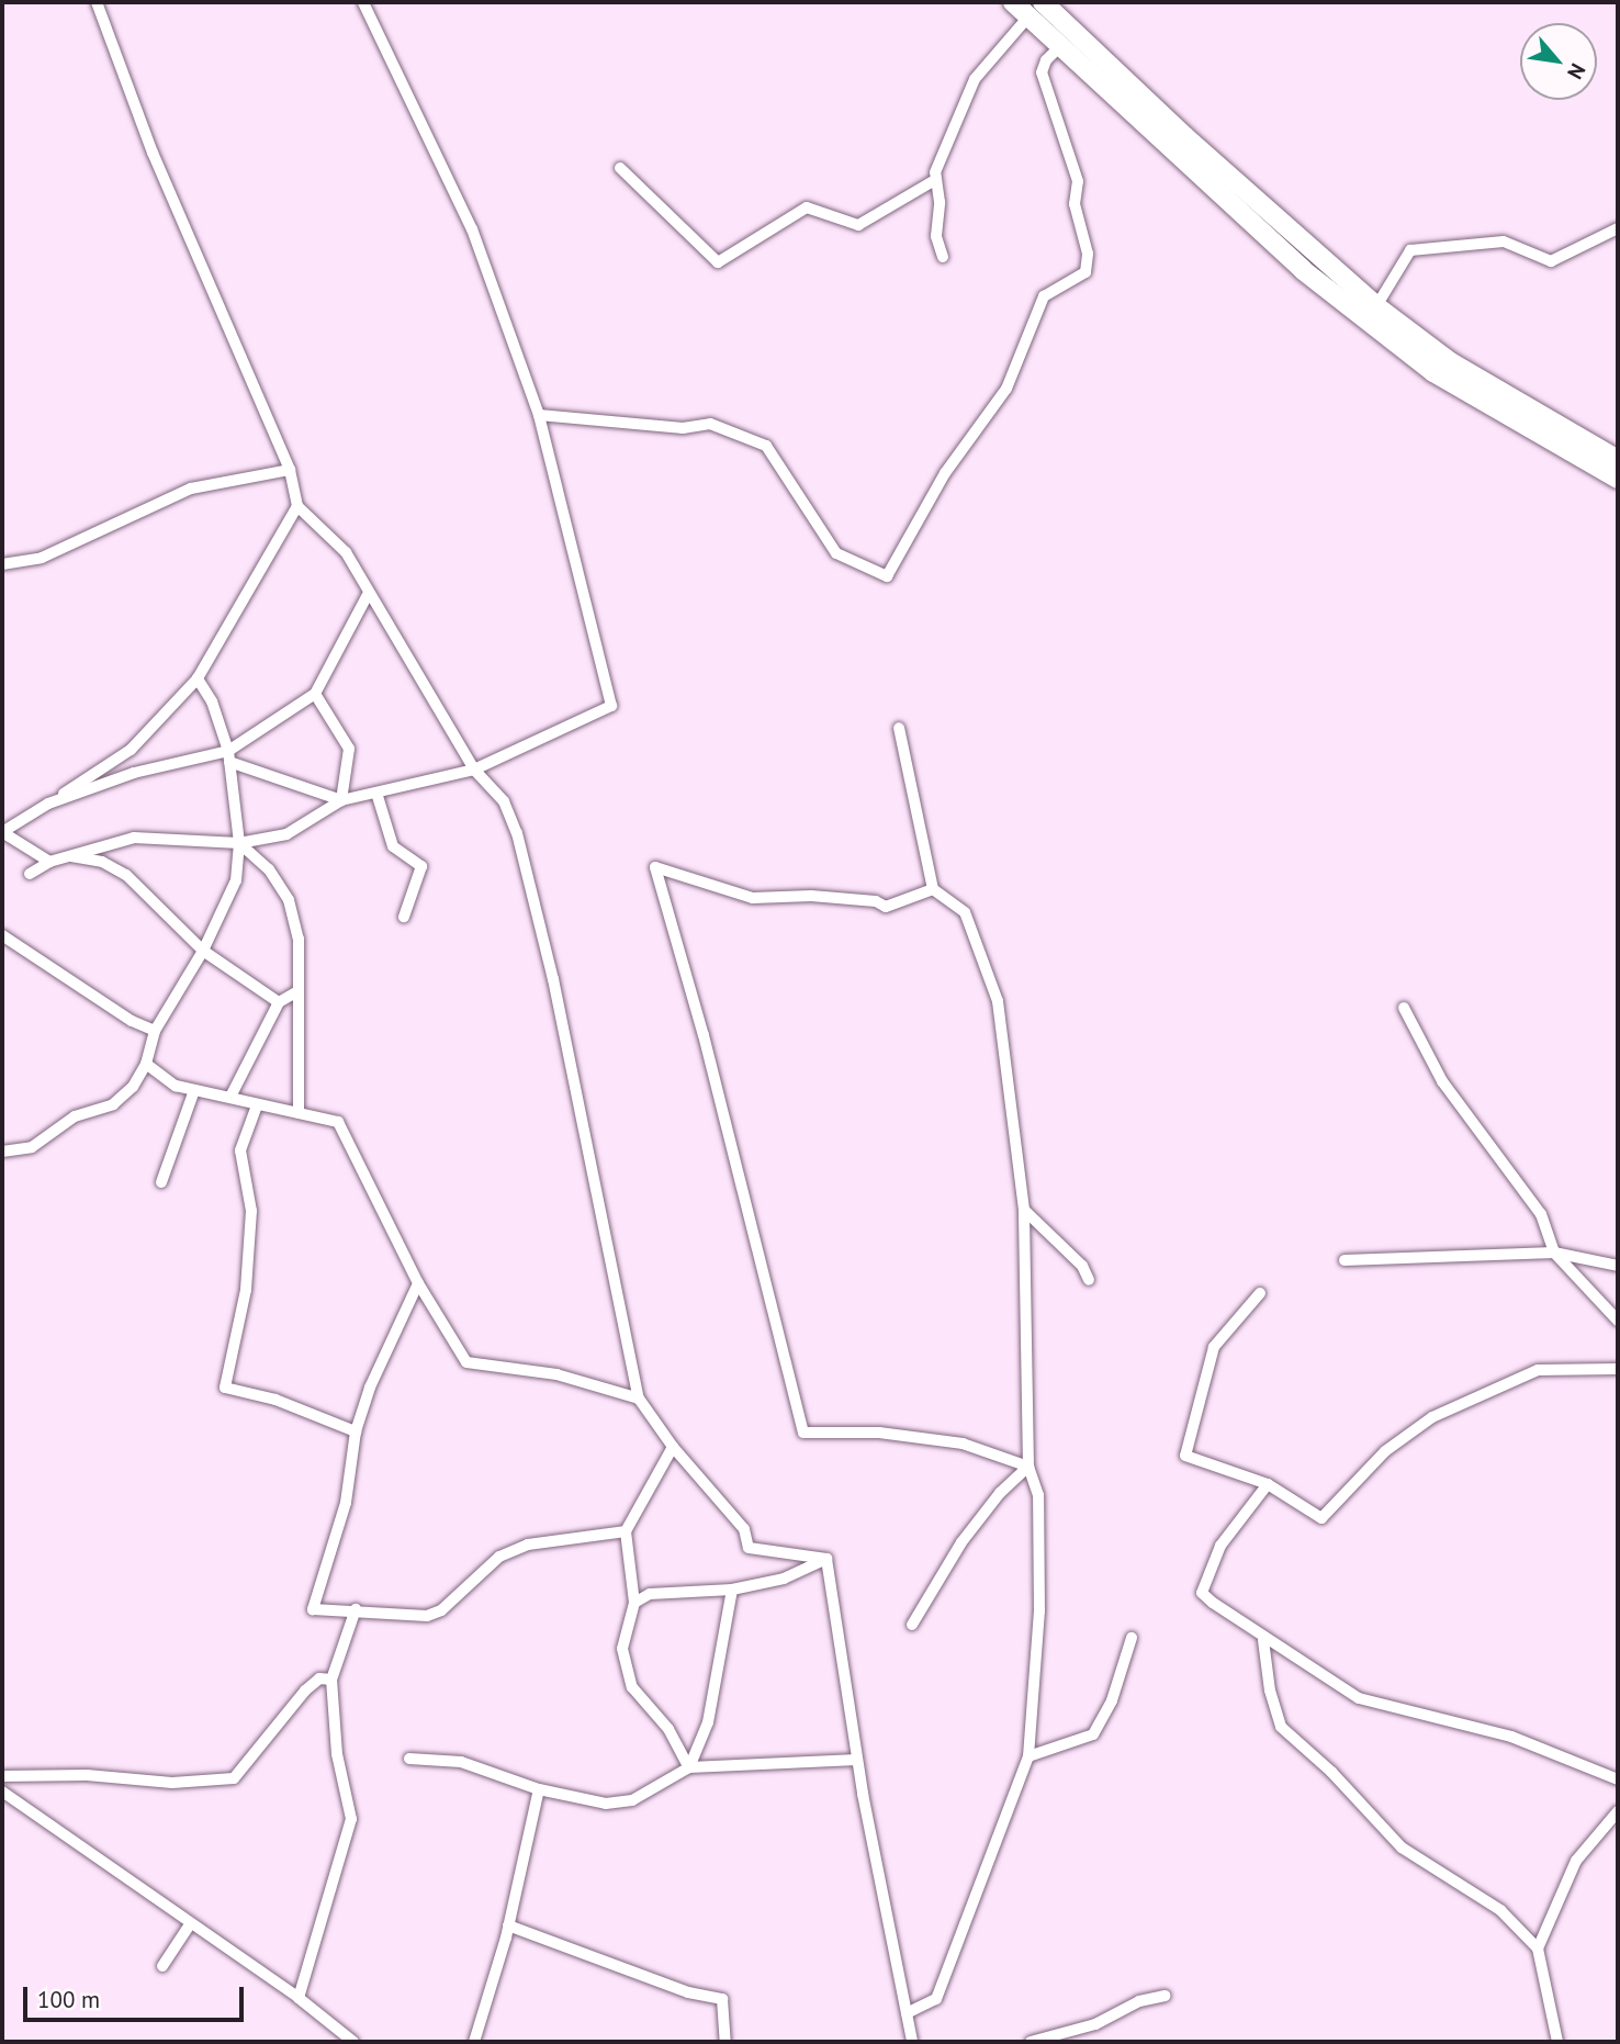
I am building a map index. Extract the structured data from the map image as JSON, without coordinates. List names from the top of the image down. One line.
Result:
{"scale_bar":"100 m","north":"bottom right"}
